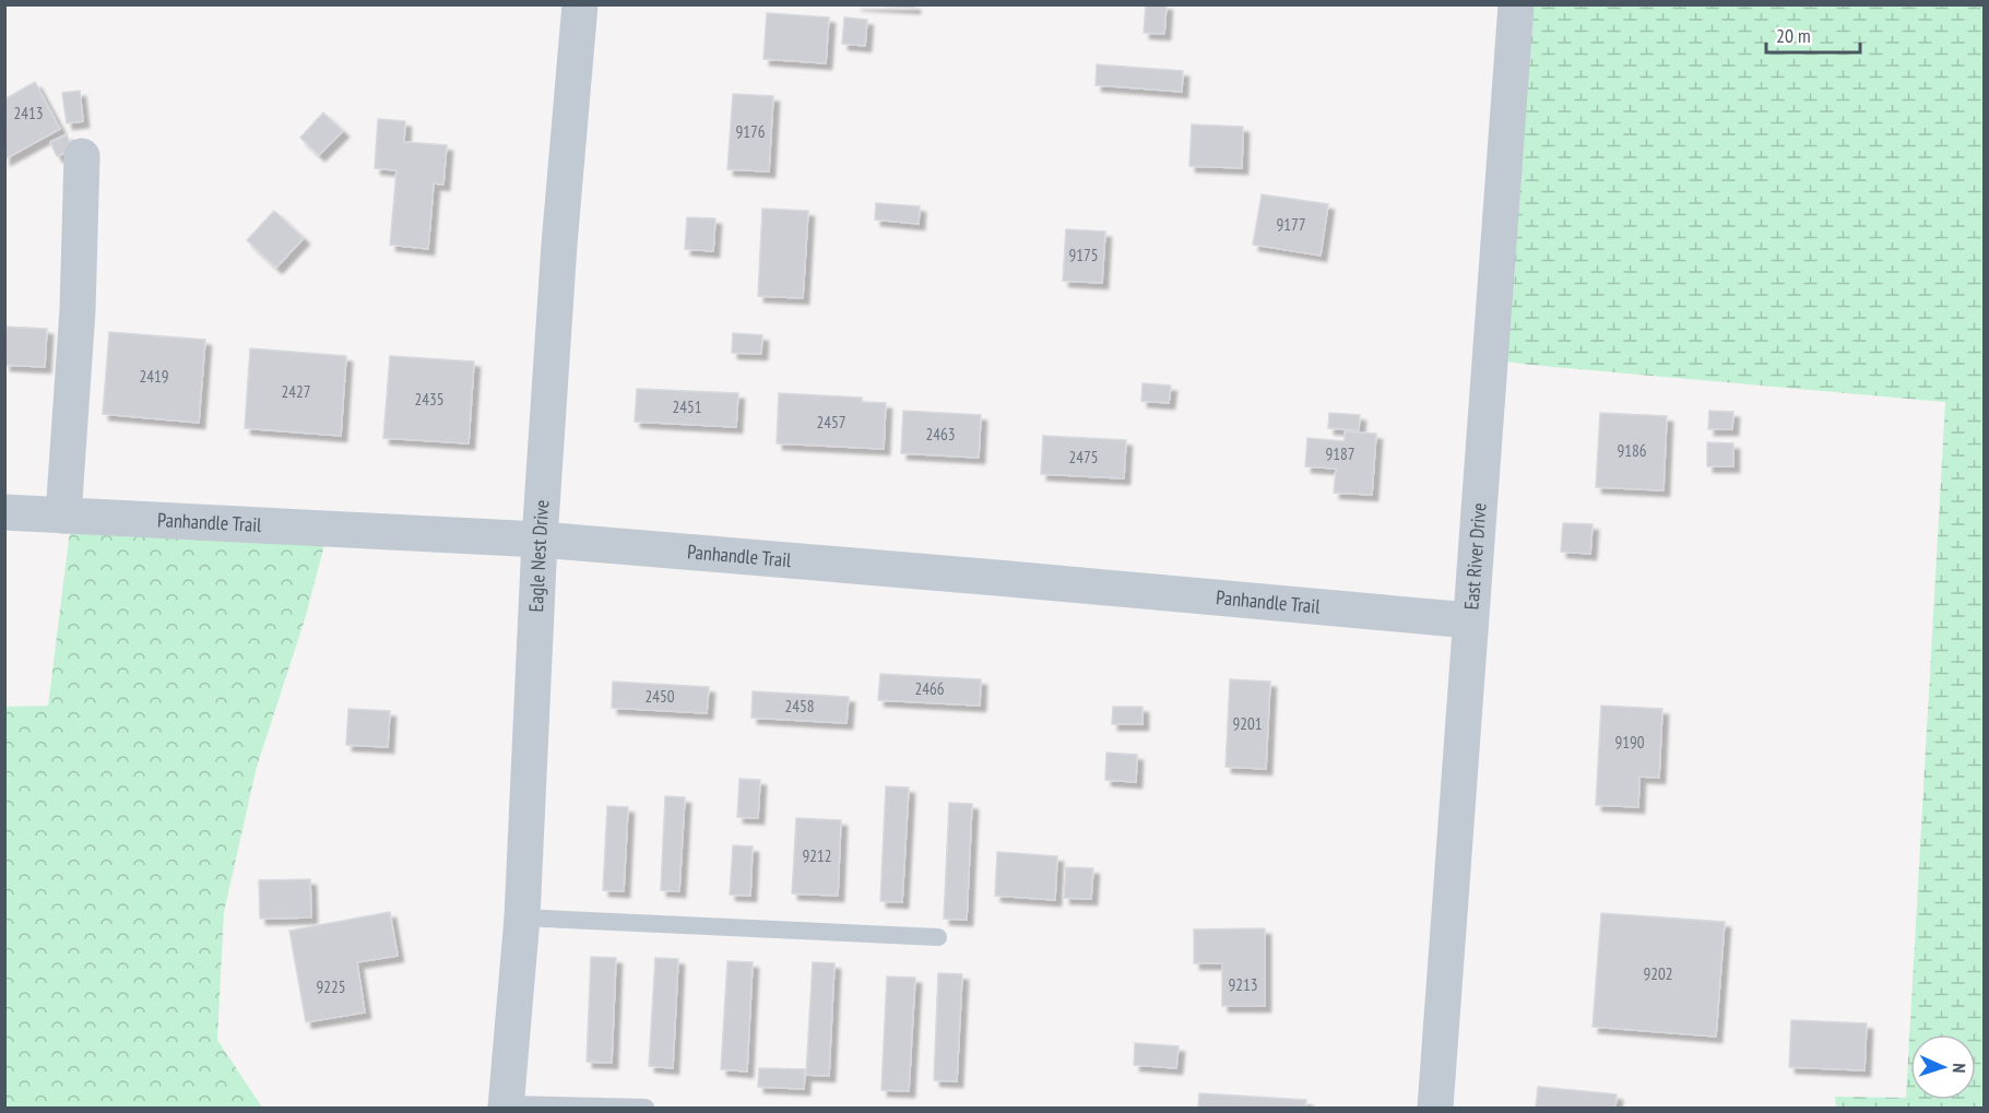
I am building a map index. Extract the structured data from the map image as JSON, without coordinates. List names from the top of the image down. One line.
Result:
{"streets":{"street":["Panhandle Trail","Eagle Nest Drive","East River Drive"]},"crossings":[["Panhandle Trail","Eagle Nest Drive"],["Panhandle Trail","East River Drive"]],"house_numbers":["2413","9176","9177","9175","2419","2427","2435","2451","2457","2463","9186","9187","2475","2466","2450","2458","9201","9190","9212","9202","9213","9225"],"scale_bar":"20 m","north":"right"}
